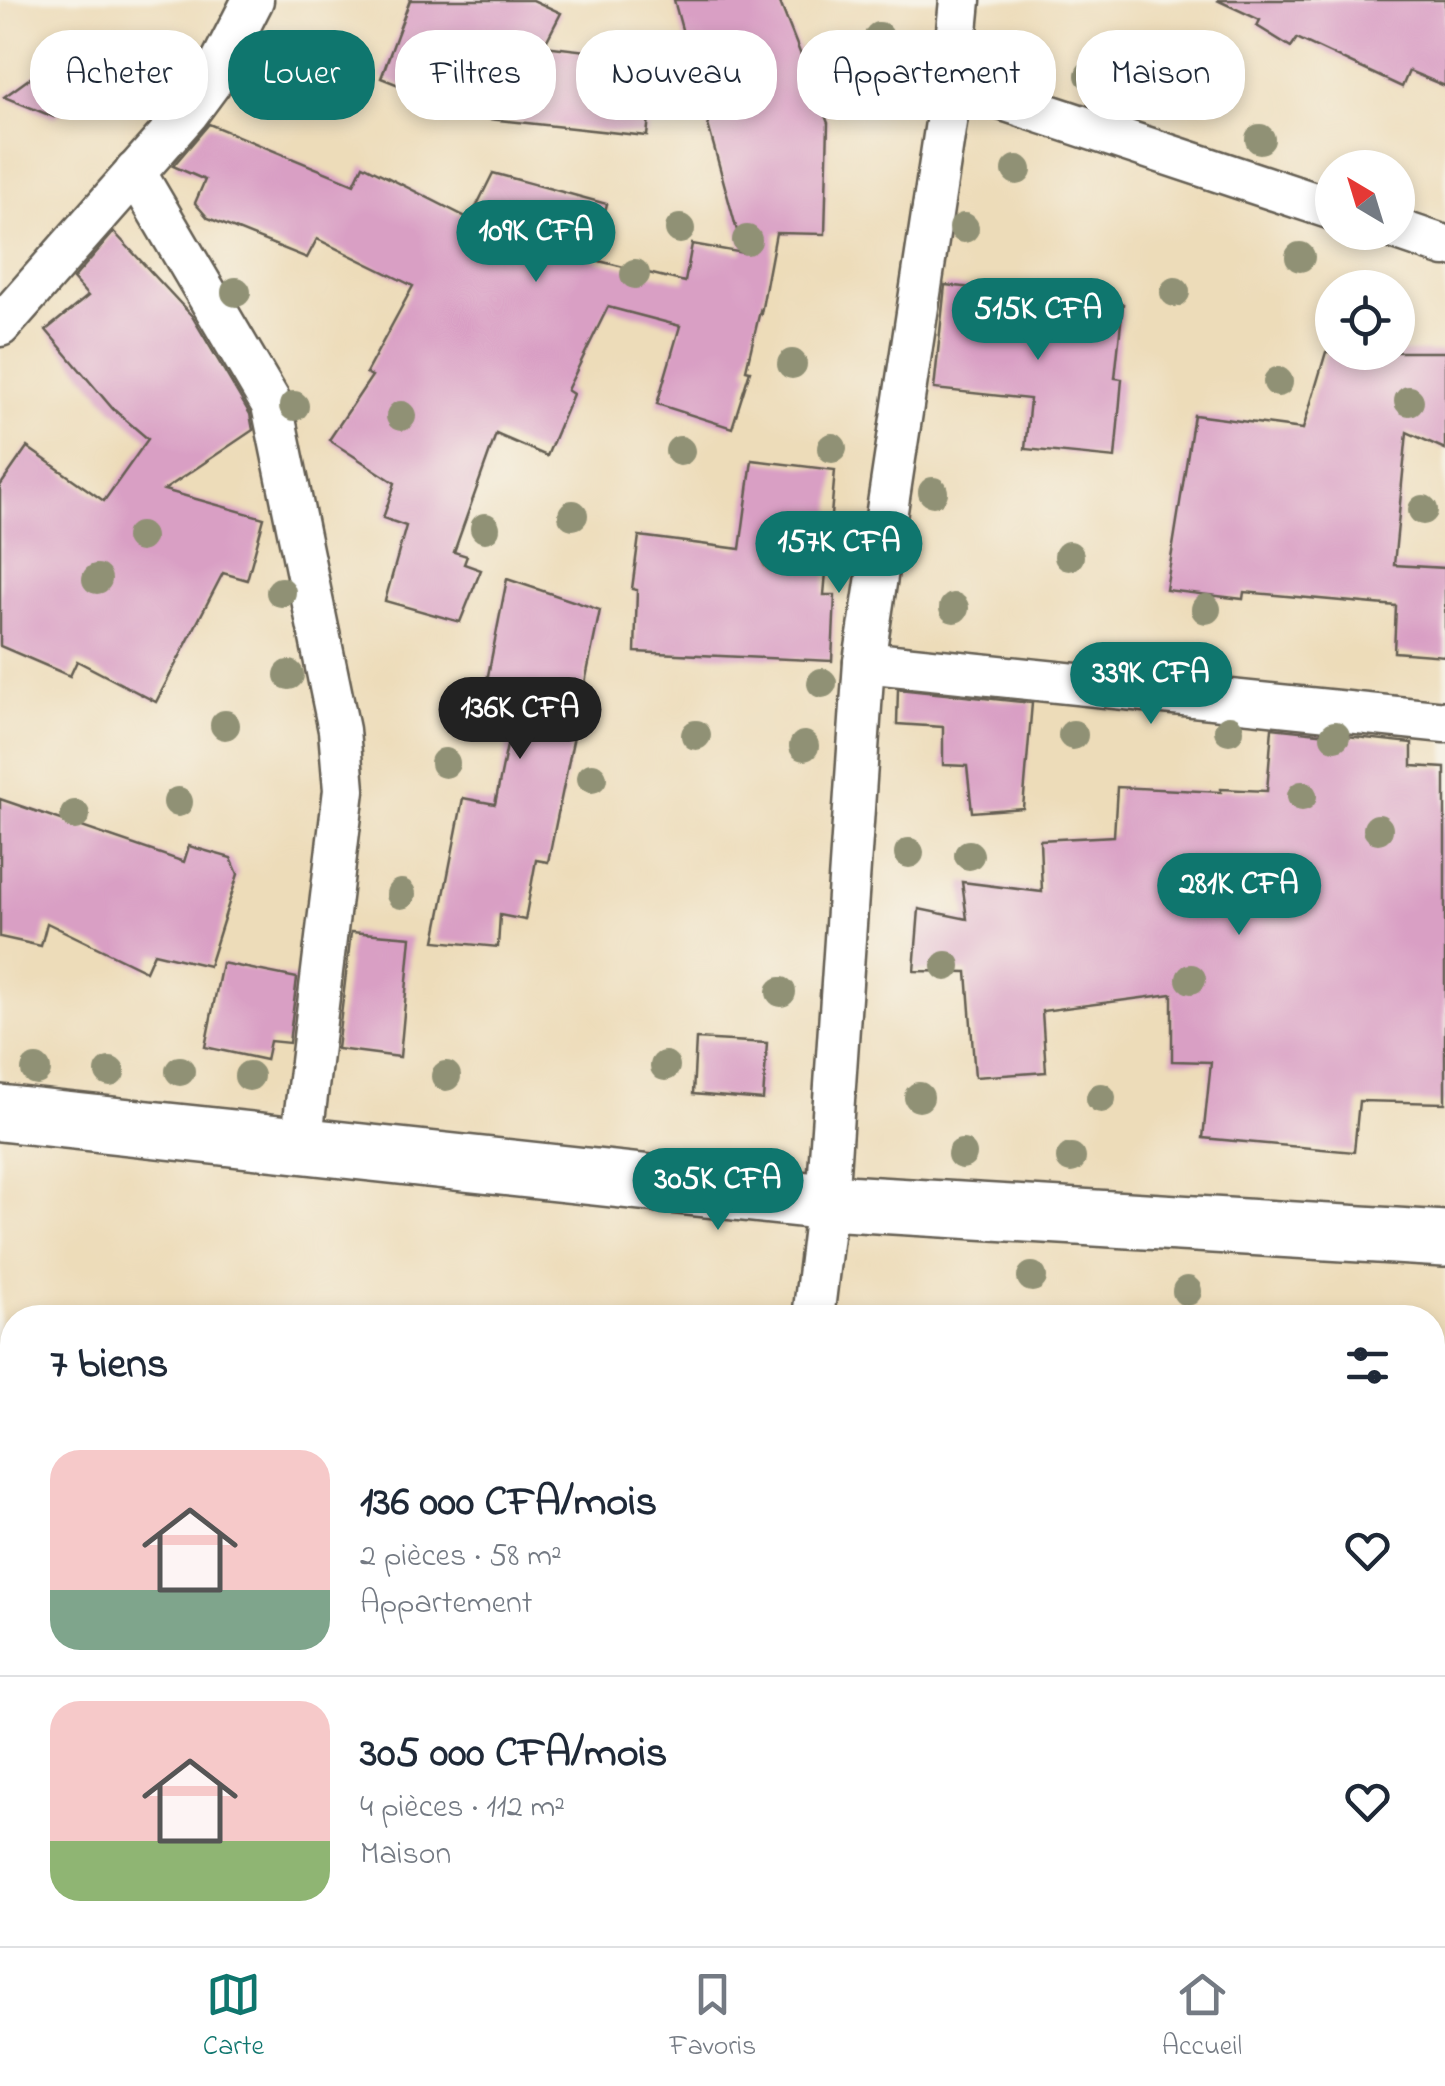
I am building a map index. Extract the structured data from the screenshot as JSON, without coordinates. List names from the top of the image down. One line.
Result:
{"north":"top left","page":{"chip":["Acheter","Louer","Filtres","Nouveau","Appartement","Maison"],"price":["109K CFA","515K CFA","157K CFA","339K CFA","136K CFA","281K CFA","305K CFA"],"heading":"7 biens","list":[{"name":"136 000 CFA/mois","note":"2 pièces · 58 m² · Appartement"},{"name":"305 000 CFA/mois","note":"4 pièces · 112 m² · Maison"}],"tabs":["Carte","Favoris","Accueil"]}}
